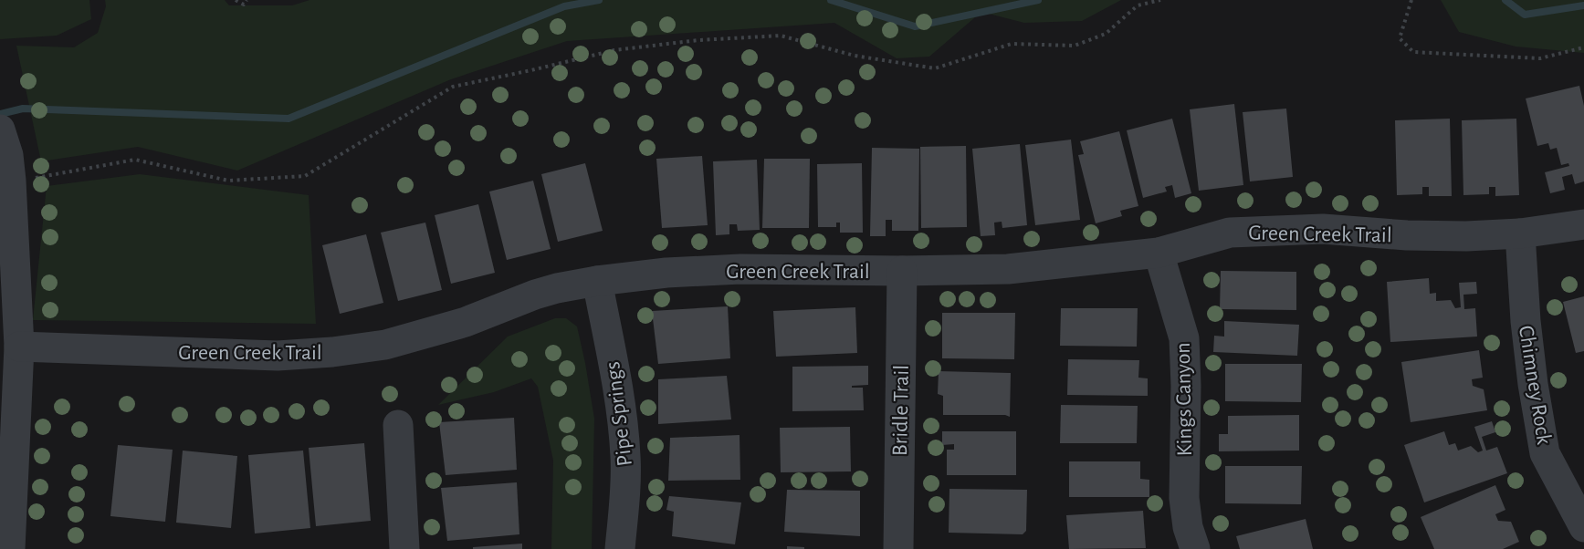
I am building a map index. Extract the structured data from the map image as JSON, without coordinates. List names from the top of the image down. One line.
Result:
{"streets":{"street":["Green Creek Trail","Chimney Rock","Kings Canyon","Bridle Trail","Pipe Springs"]},"crossings":[["Green Creek Trail","Chimney Rock"],["Green Creek Trail","Kings Canyon"],["Green Creek Trail","Bridle Trail"],["Green Creek Trail","Pipe Springs"]]}
